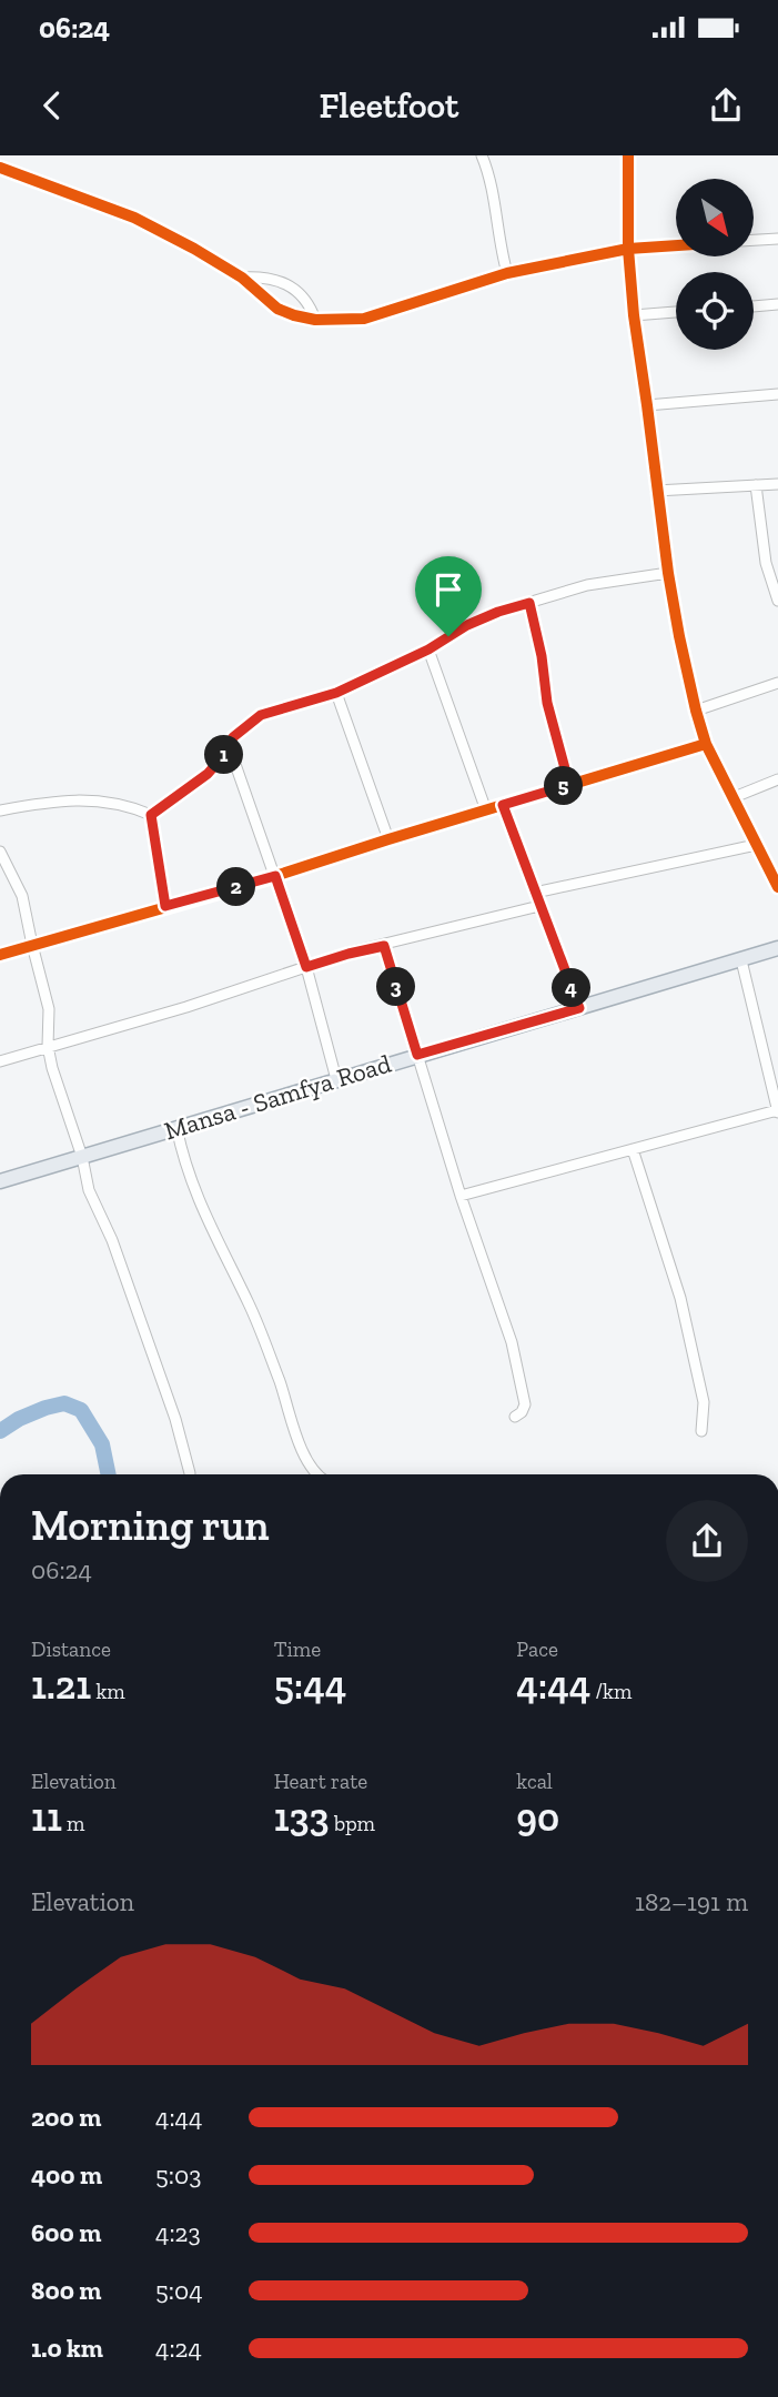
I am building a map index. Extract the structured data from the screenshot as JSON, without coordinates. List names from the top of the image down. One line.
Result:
{"streets":{"main road":["Mansa - Samfya Road"]},"north":"bottom right","page":{"status":"06:24","header":"Fleetfoot","pins":["1","5","2","3","4"],"heading":["Morning run","06:24"],"stats":[["Distance","1.21 km"],["Time","5:44"],["Pace","4:44 /km"],["Elevation","11 m"],["Heart rate","133 bpm"],["kcal","90"]],"chart":["Elevation","182–191 m"],"list":[{"name":"200 m","note":"4:44"},{"name":"400 m","note":"5:03"},{"name":"600 m","note":"4:23"},{"name":"800 m","note":"5:04"},{"name":"1.0 km","note":"4:24"}]}}
